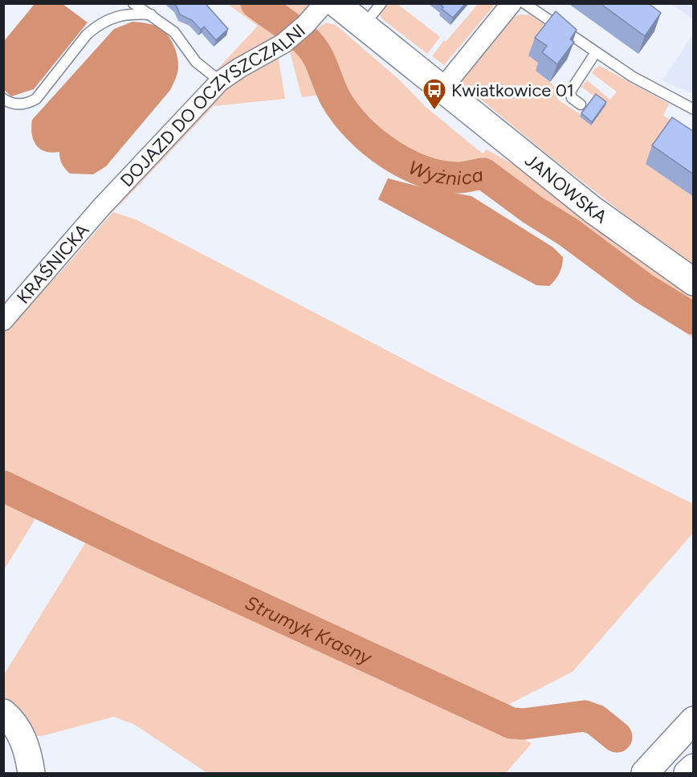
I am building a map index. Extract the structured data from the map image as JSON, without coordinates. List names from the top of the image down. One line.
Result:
{"streets":{"main road":["JANOWSKA"],"street":["DOJAZD DO OCZYSZCZALNI","KRAŚNICKA"]},"crossings":[["DOJAZD DO OCZYSZCZALNI","KRAŚNICKA"]],"water":["Wyżnica","Strumyk Krasny"],"places":{"bus stop":["Kwiatkowice 01"]}}
